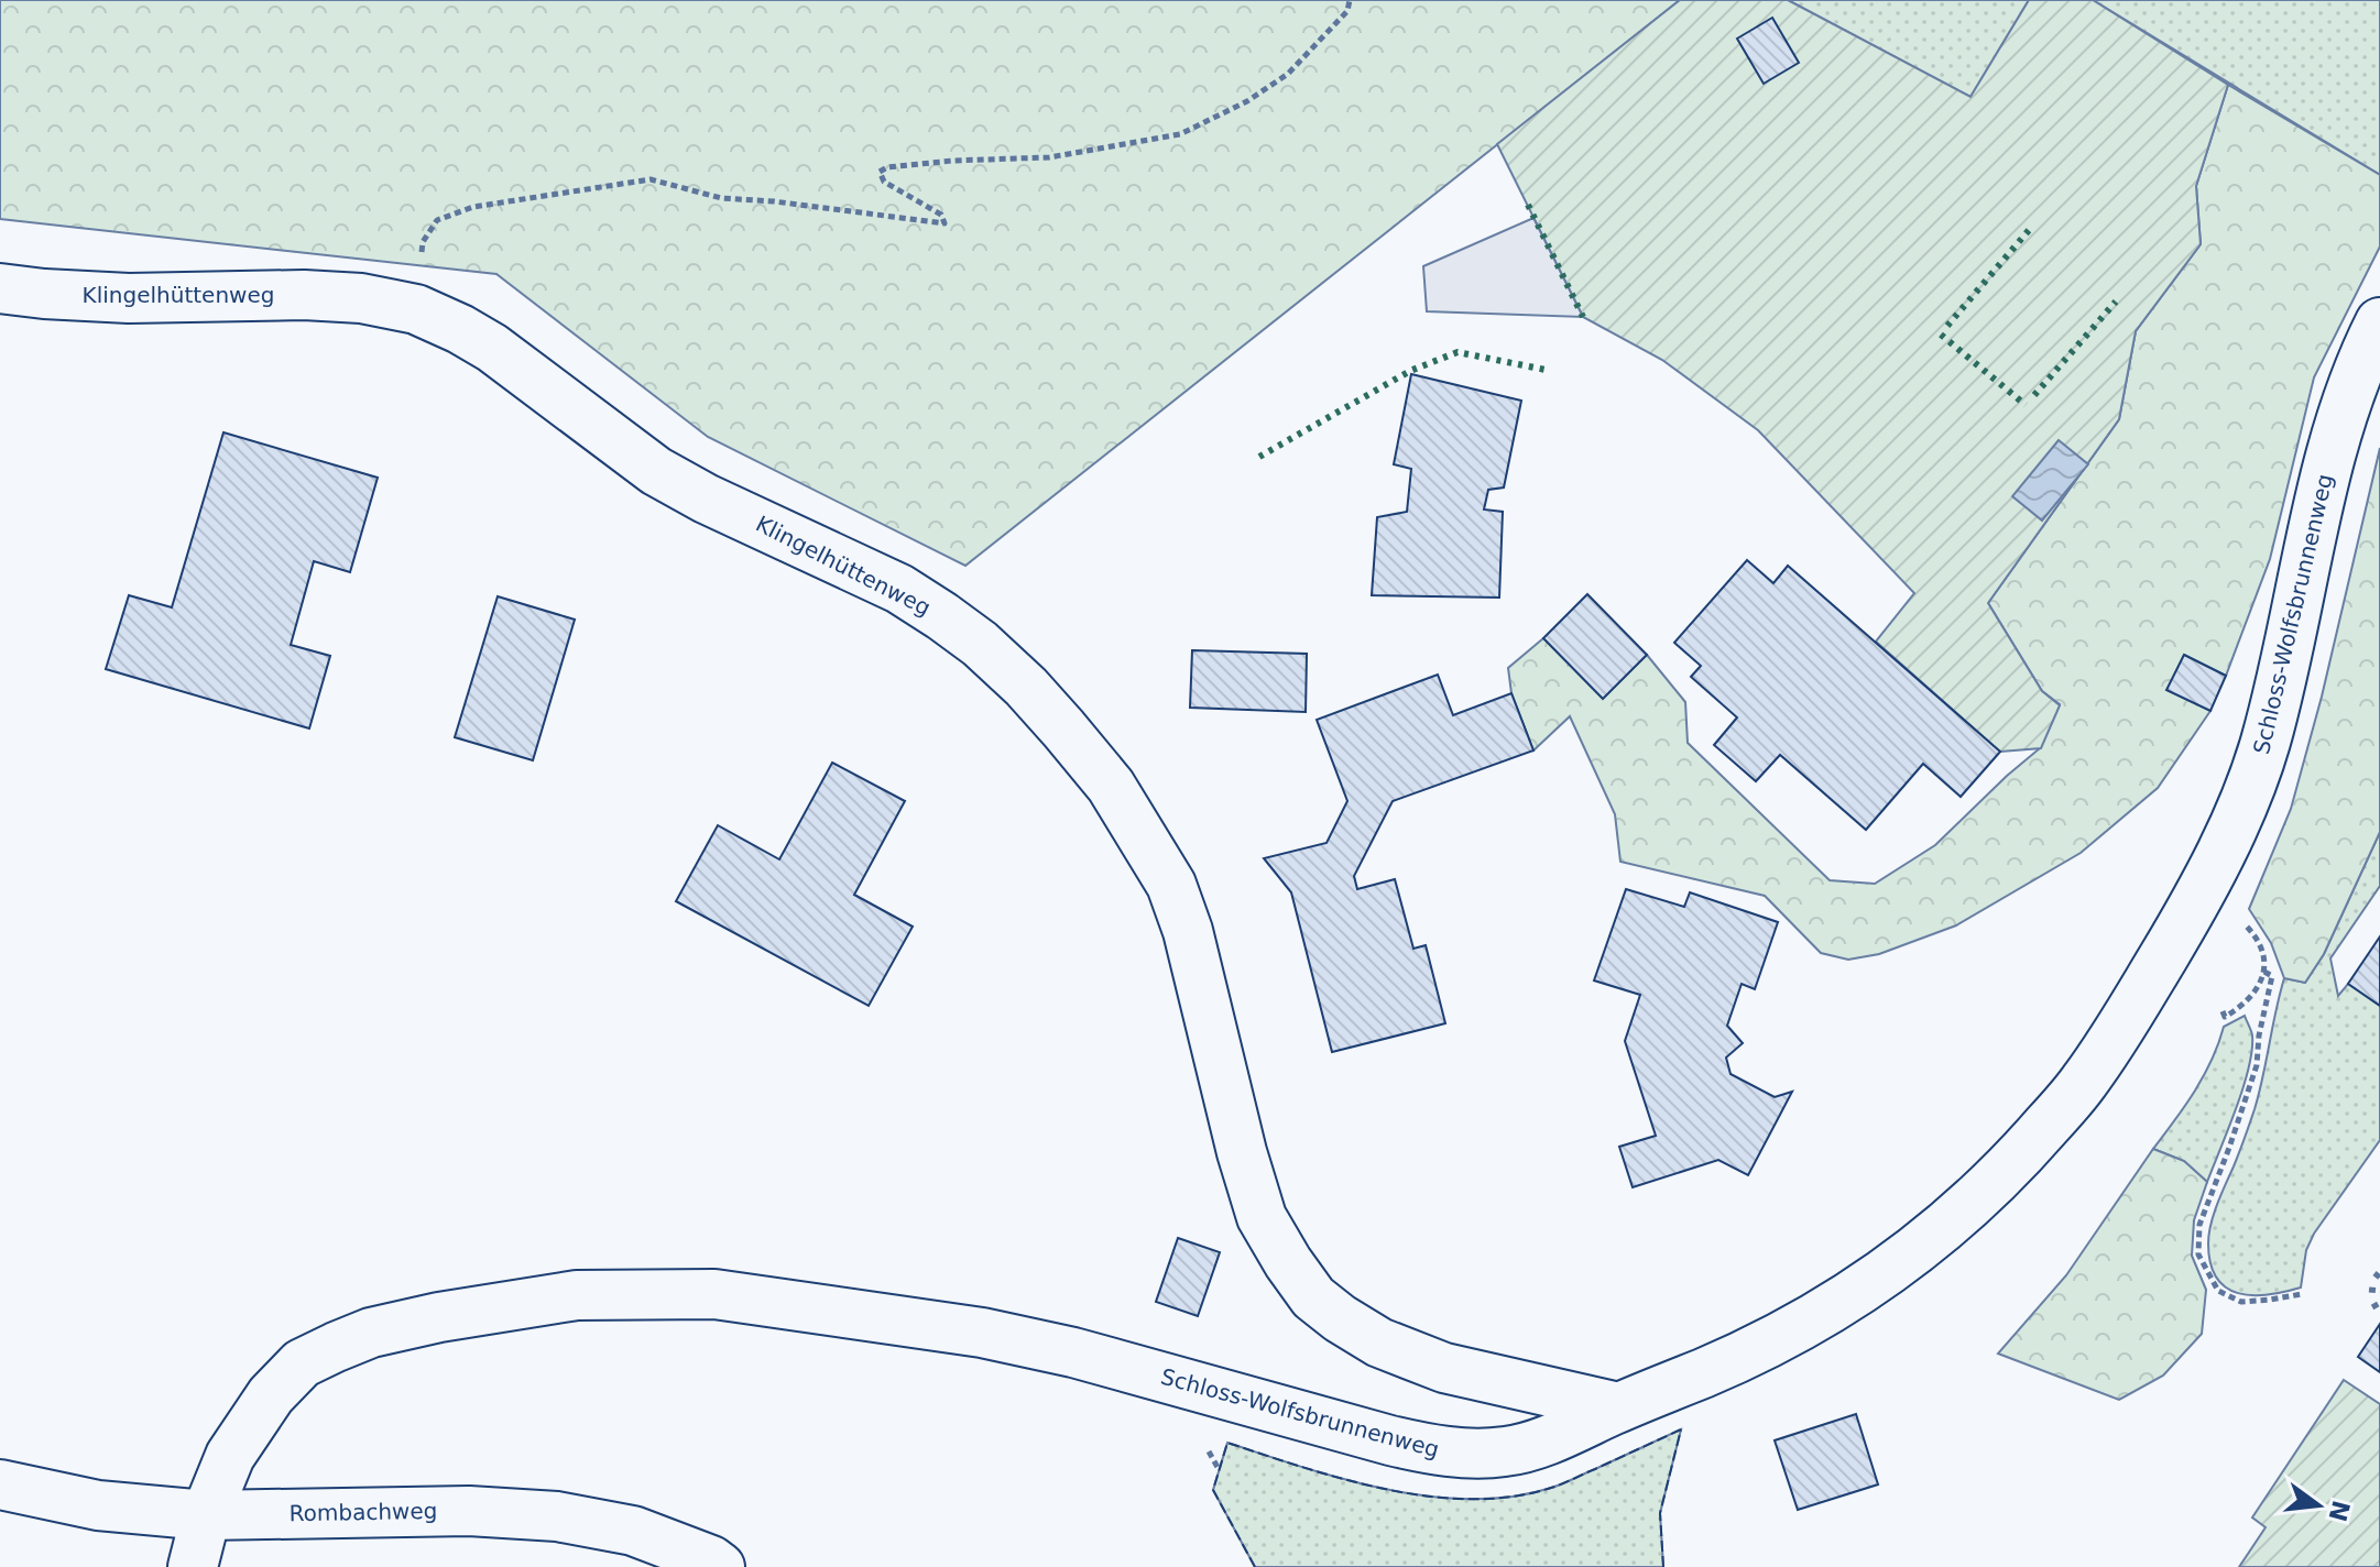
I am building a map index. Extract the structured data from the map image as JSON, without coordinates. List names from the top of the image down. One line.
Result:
{"streets":{"street":["Klingelhüttenweg","Schloss-Wolfsbrunnenweg","Rombachweg"]},"crossings":[["Klingelhüttenweg","Schloss-Wolfsbrunnenweg"],["Schloss-Wolfsbrunnenweg","Rombachweg"]],"north":"right"}
